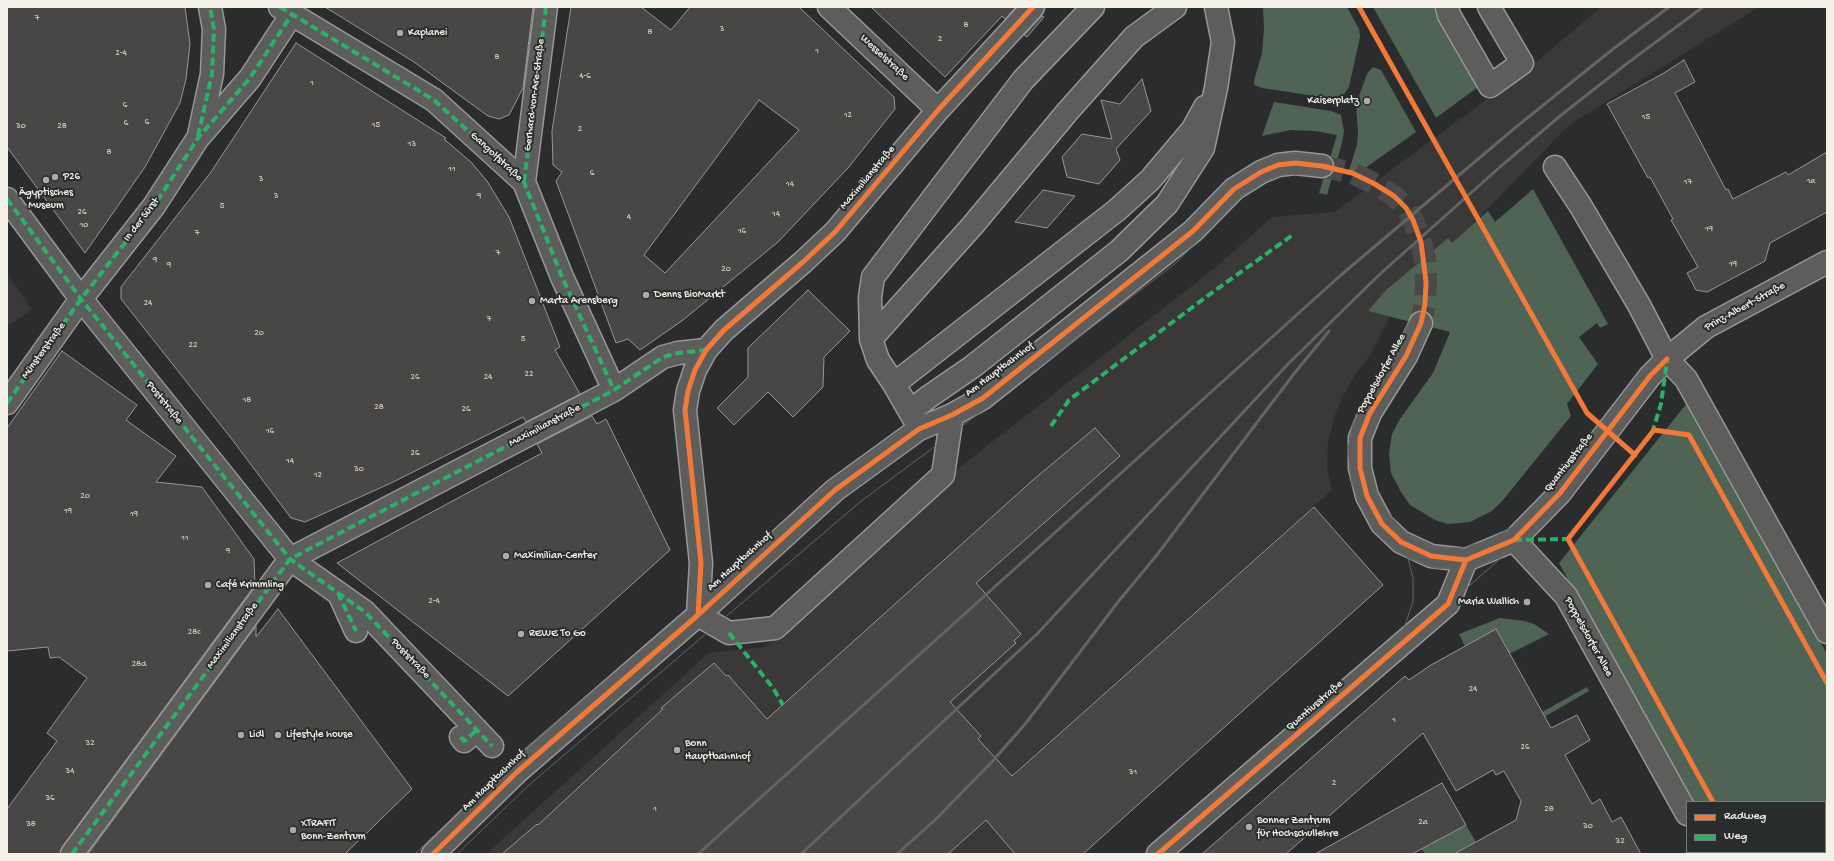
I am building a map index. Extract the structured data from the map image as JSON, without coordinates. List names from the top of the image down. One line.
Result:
{"streets":{"street":["Wesselstraße","Gerhard-von-Are-Straße","Gangolfstraße","Maximilianstraße","In der Sürst","Prinz-Albert-Straße","Münsterstraße","Am Hauptbahnhof","Poppelsdorfer Allee","Poststraße","Quantiusstraße"]},"crossings":[["Wesselstraße","Maximilianstraße"],["Gerhard-von-Are-Straße","Gangolfstraße"],["Gangolfstraße","Maximilianstraße"],["Gangolfstraße","In der Sürst"],["Maximilianstraße","Am Hauptbahnhof"],["Maximilianstraße","Poststraße"],["In der Sürst","Münsterstraße"],["In der Sürst","Poststraße"],["Prinz-Albert-Straße","Quantiusstraße"],["Münsterstraße","Poststraße"],["Poppelsdorfer Allee","Quantiusstraße"]],"places":["Kaplanei","Kaiserplatz","P26","Ägyptisches Museum","Denns BioMarkt","Marta Arensberg","Maximilian-Center","Café Krimmling","Maria Wallich","REWE To Go","Lidl","Lifestyle house","Bonn Hauptbahnhof","Bonner Zentrum für Hochschullehre","XTRAFIT Bonn-Zentrum"],"house_numbers":["7","8","3","8","2","1","2-4","8","4-6","1","6","12","15","6","6","15","30","28","2","13","8","11","6","3","1a","17","14","3","9","5","26","14","4","10","19","16","7","7","9","19","9","20","24","7","20","5","22","22","26","24","18","28","26","16","26","14","30","12","20","19","19","11","9","2-4","28c","28d","24","1","32","26","34","31","2","36","1","28","2a","38","30","32"],"legend":["Radweg","Weg"]}
